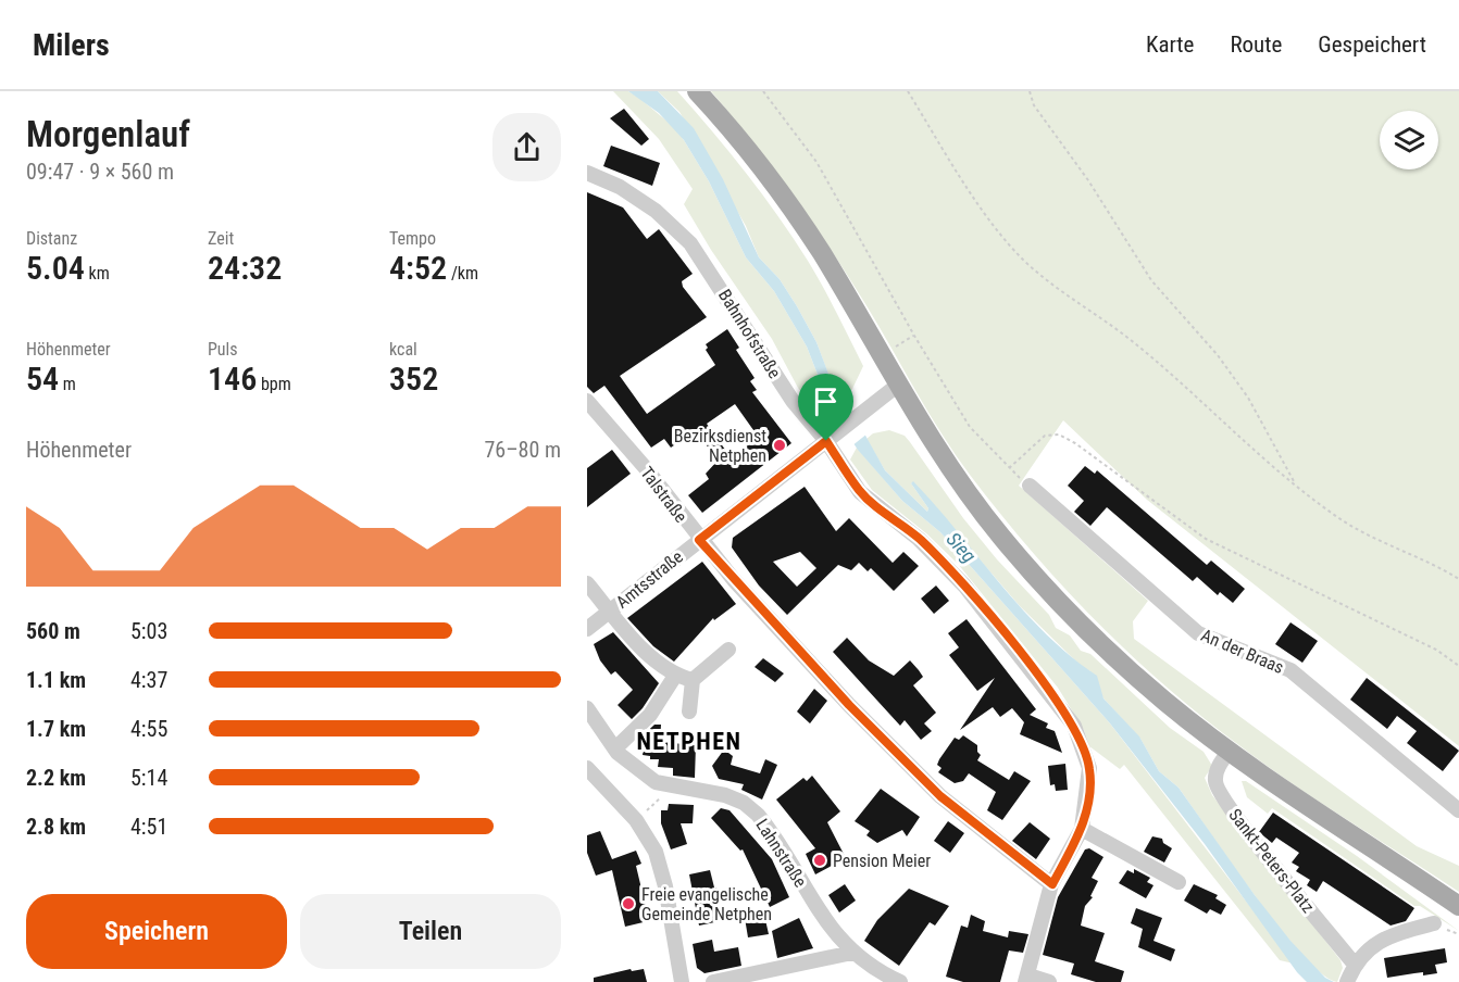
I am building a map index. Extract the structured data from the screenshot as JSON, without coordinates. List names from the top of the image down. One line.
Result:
{"streets":{"street":["Bahnhofstraße","Talstraße","Amtsstraße","An der Braas","Lahnstraße","Sankt-Peters-Platz"]},"crossings":[["Bahnhofstraße","Talstraße"],["Bahnhofstraße","Amtsstraße"],["Talstraße","Amtsstraße"]],"districts":["NETPHEN"],"water":["Sieg"],"places":["Bezirksdienst Netphen","Pension Meier","Freie evangelische Gemeinde Netphen"],"page":{"header":"Milers","nav":["Karte","Route","Gespeichert"],"heading":["Morgenlauf","09:47 · 9 × 560 m"],"stats":[["Distanz","5.04 km"],["Zeit","24:32"],["Tempo","4:52 /km"],["Höhenmeter","54 m"],["Puls","146 bpm"],["kcal","352"]],"chart":["Höhenmeter","76–80 m"],"list":[{"name":"560 m","note":"5:03"},{"name":"1.1 km","note":"4:37"},{"name":"1.7 km","note":"4:55"},{"name":"2.2 km","note":"5:14"},{"name":"2.8 km","note":"4:51"}],"buttons":["Speichern","Teilen"]}}
